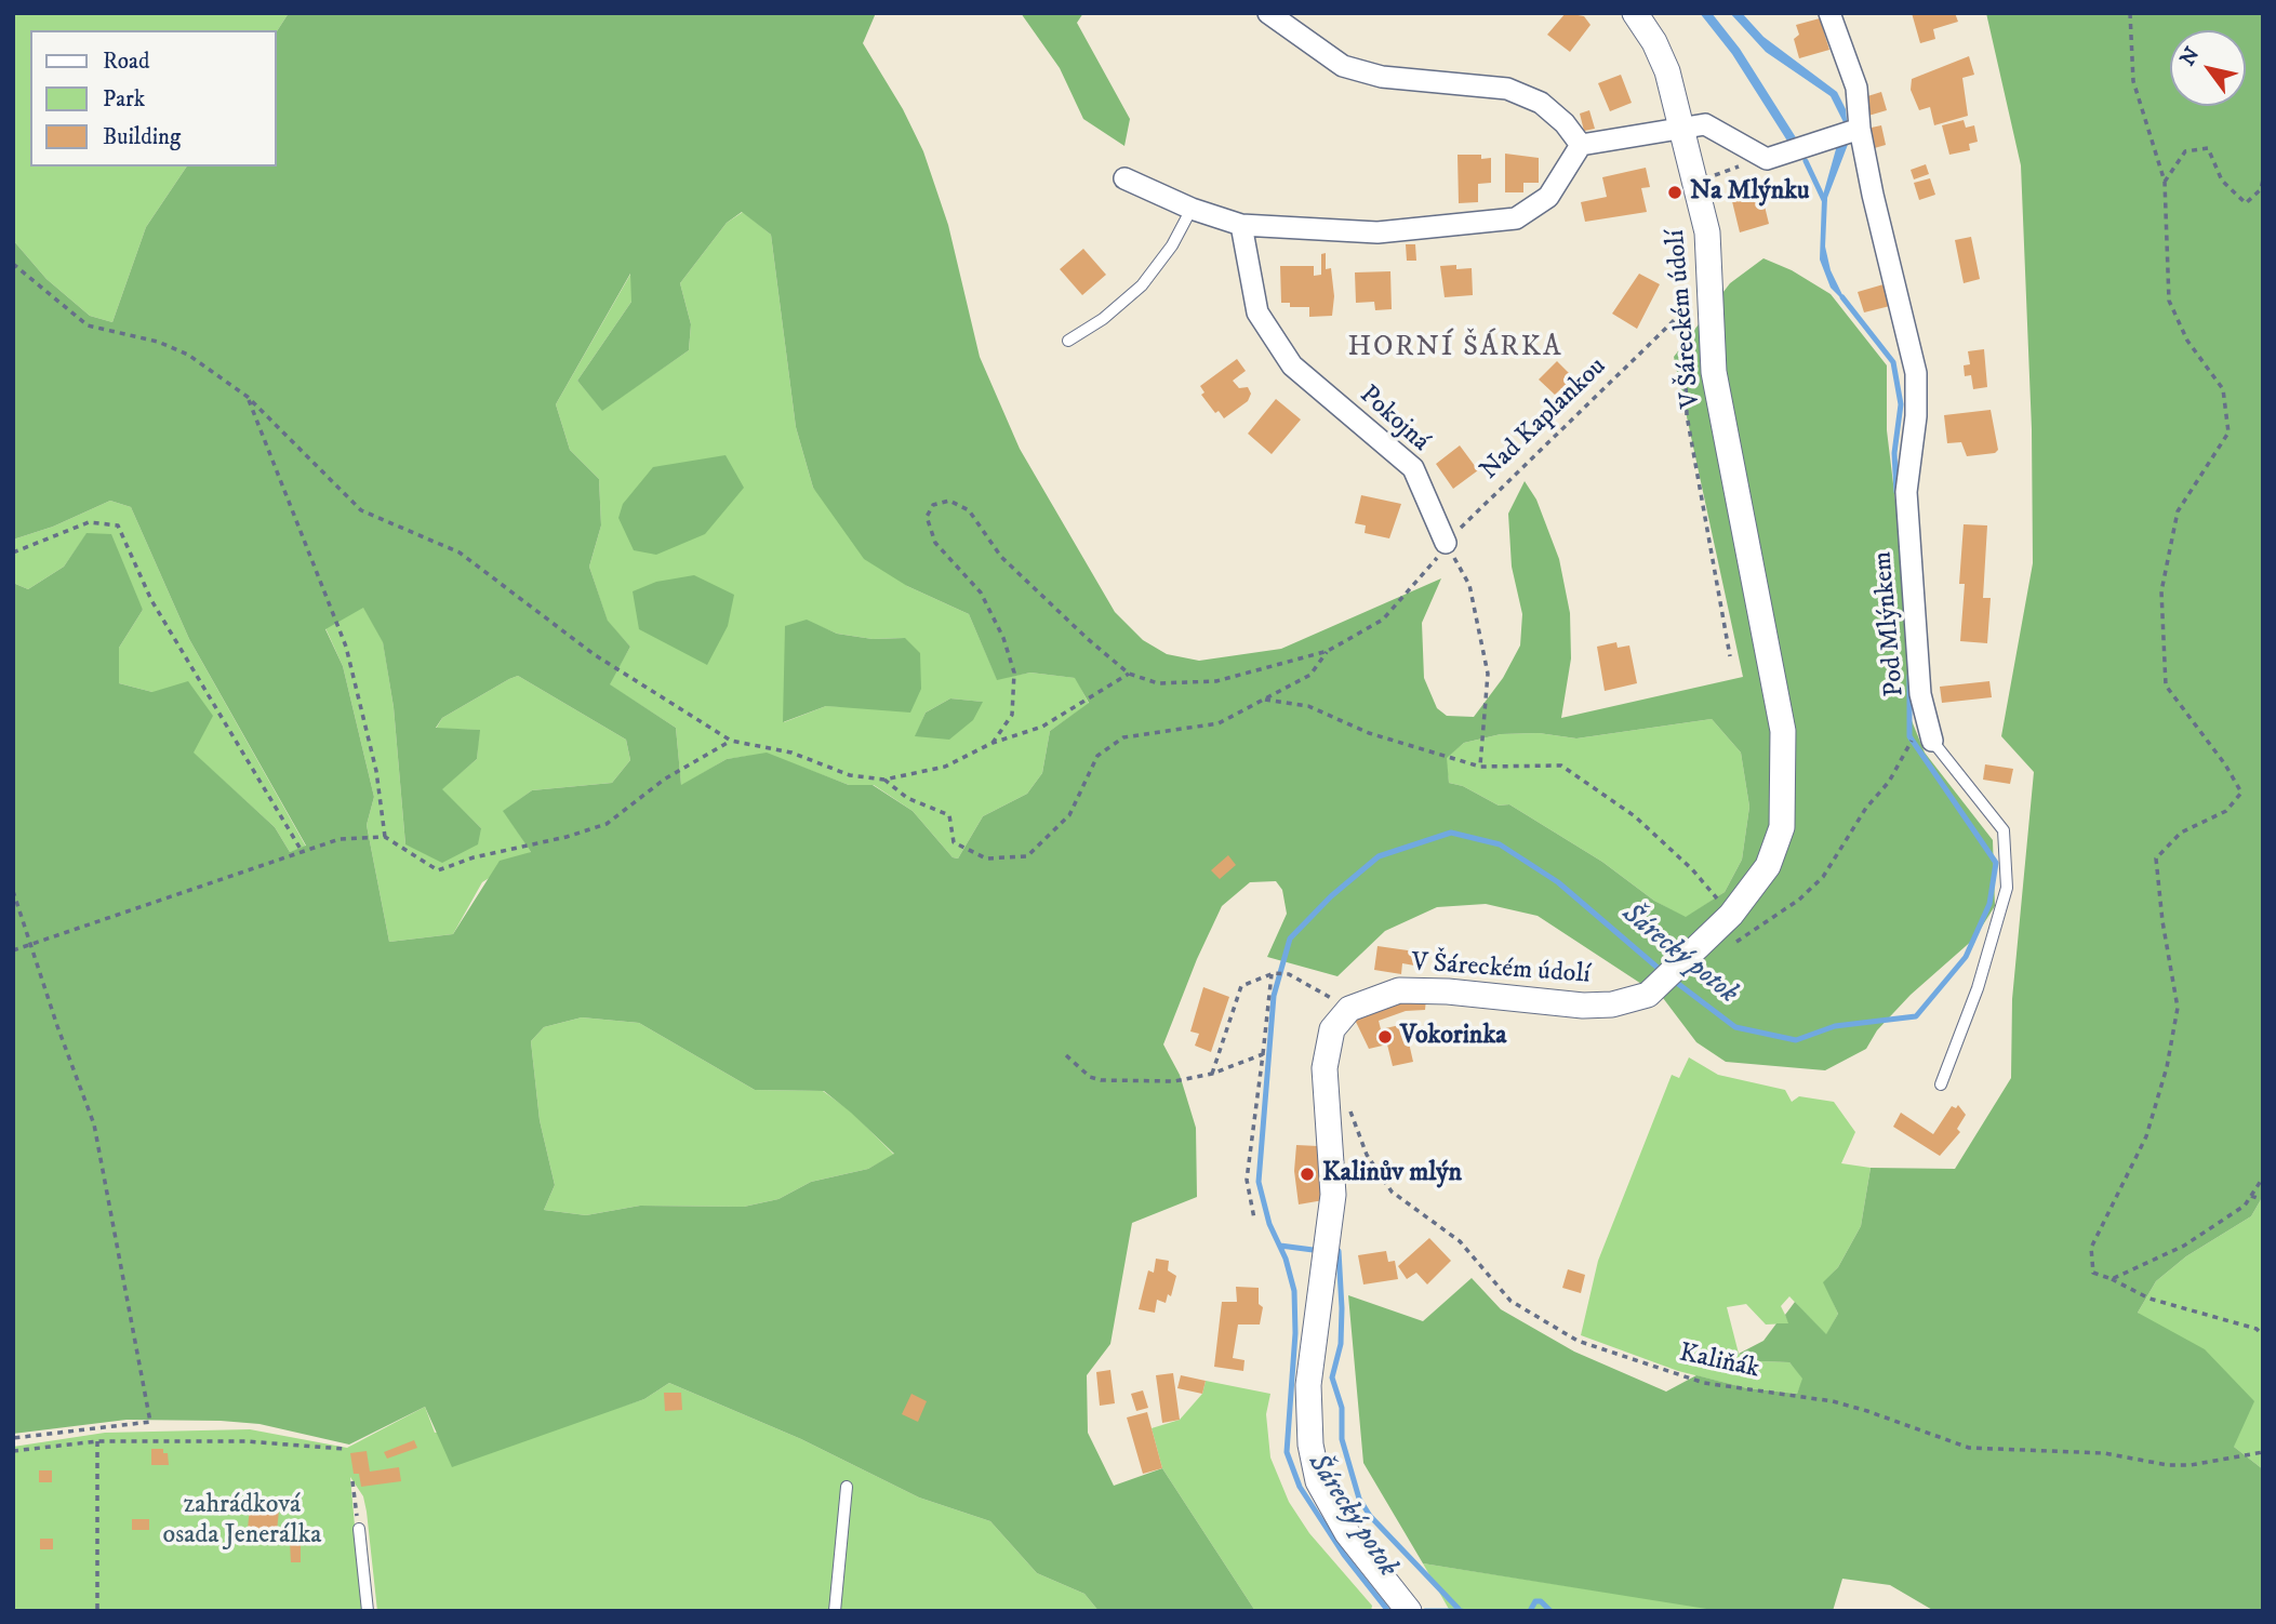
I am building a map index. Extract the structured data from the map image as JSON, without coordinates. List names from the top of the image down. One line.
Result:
{"streets":{"street":["V Šáreckém údolí","Pokojná","Pod Mlýnkem"],"path":["Nad Kaplankou","Kaliňák"]},"crossings":[["V Šáreckém údolí","Nad Kaplankou"],["Pokojná","Nad Kaplankou"]],"districts":["HORNÍ ŠÁRKA"],"water":["Šárecký potok"],"parks":["zahrádková osada Jenerálka"],"places":["Na Mlýnku","Vokorinka","Kalinův mlýn"],"legend":["Road","Park","Building"],"north":"top left"}
